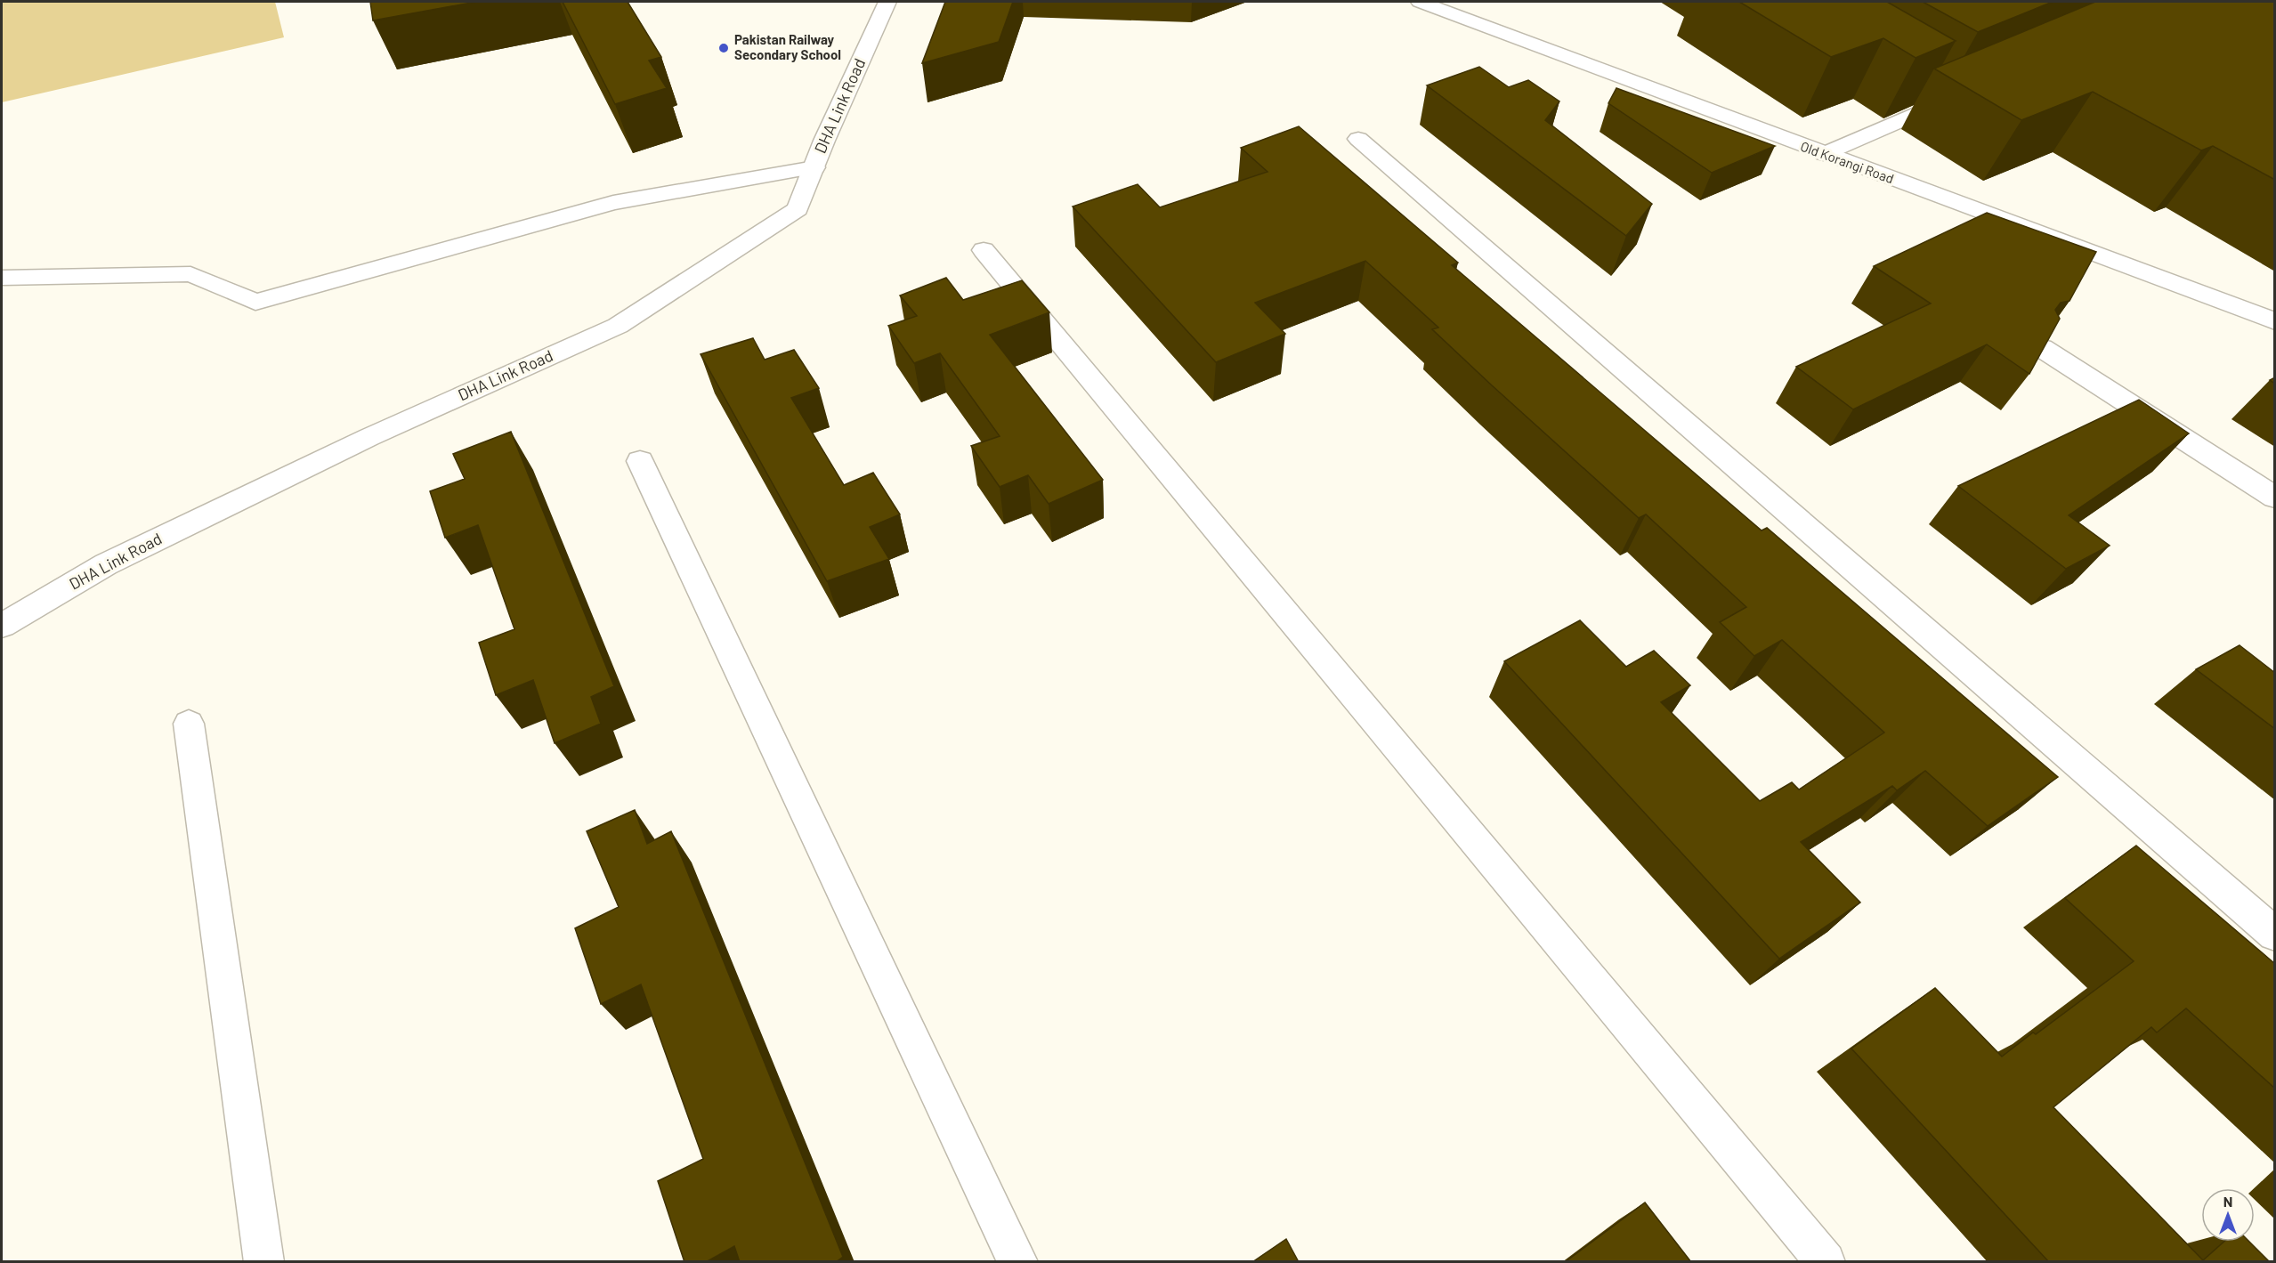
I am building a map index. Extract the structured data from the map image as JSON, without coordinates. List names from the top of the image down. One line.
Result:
{"streets":{"street":["DHA Link Road","Old Korangi Road"]},"places":["Pakistan Railway Secondary School"],"north":"top"}
